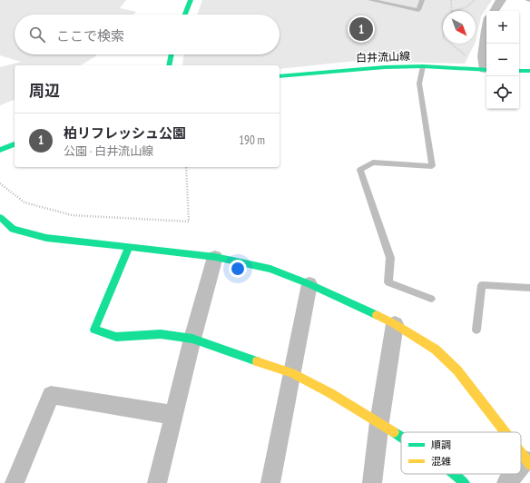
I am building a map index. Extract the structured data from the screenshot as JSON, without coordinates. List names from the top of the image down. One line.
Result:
{"streets":{"street":["白井流山線"]},"legend":["順調","混雑"],"north":"bottom right","page":{"map_buttons":["+","−"],"search":"ここで検索","pins":"1","heading":"周辺","list":[{"mark":"1","name":"柏リフレッシュ公園","note":"公園 · 白井流山線","value":"190 m"}]}}
